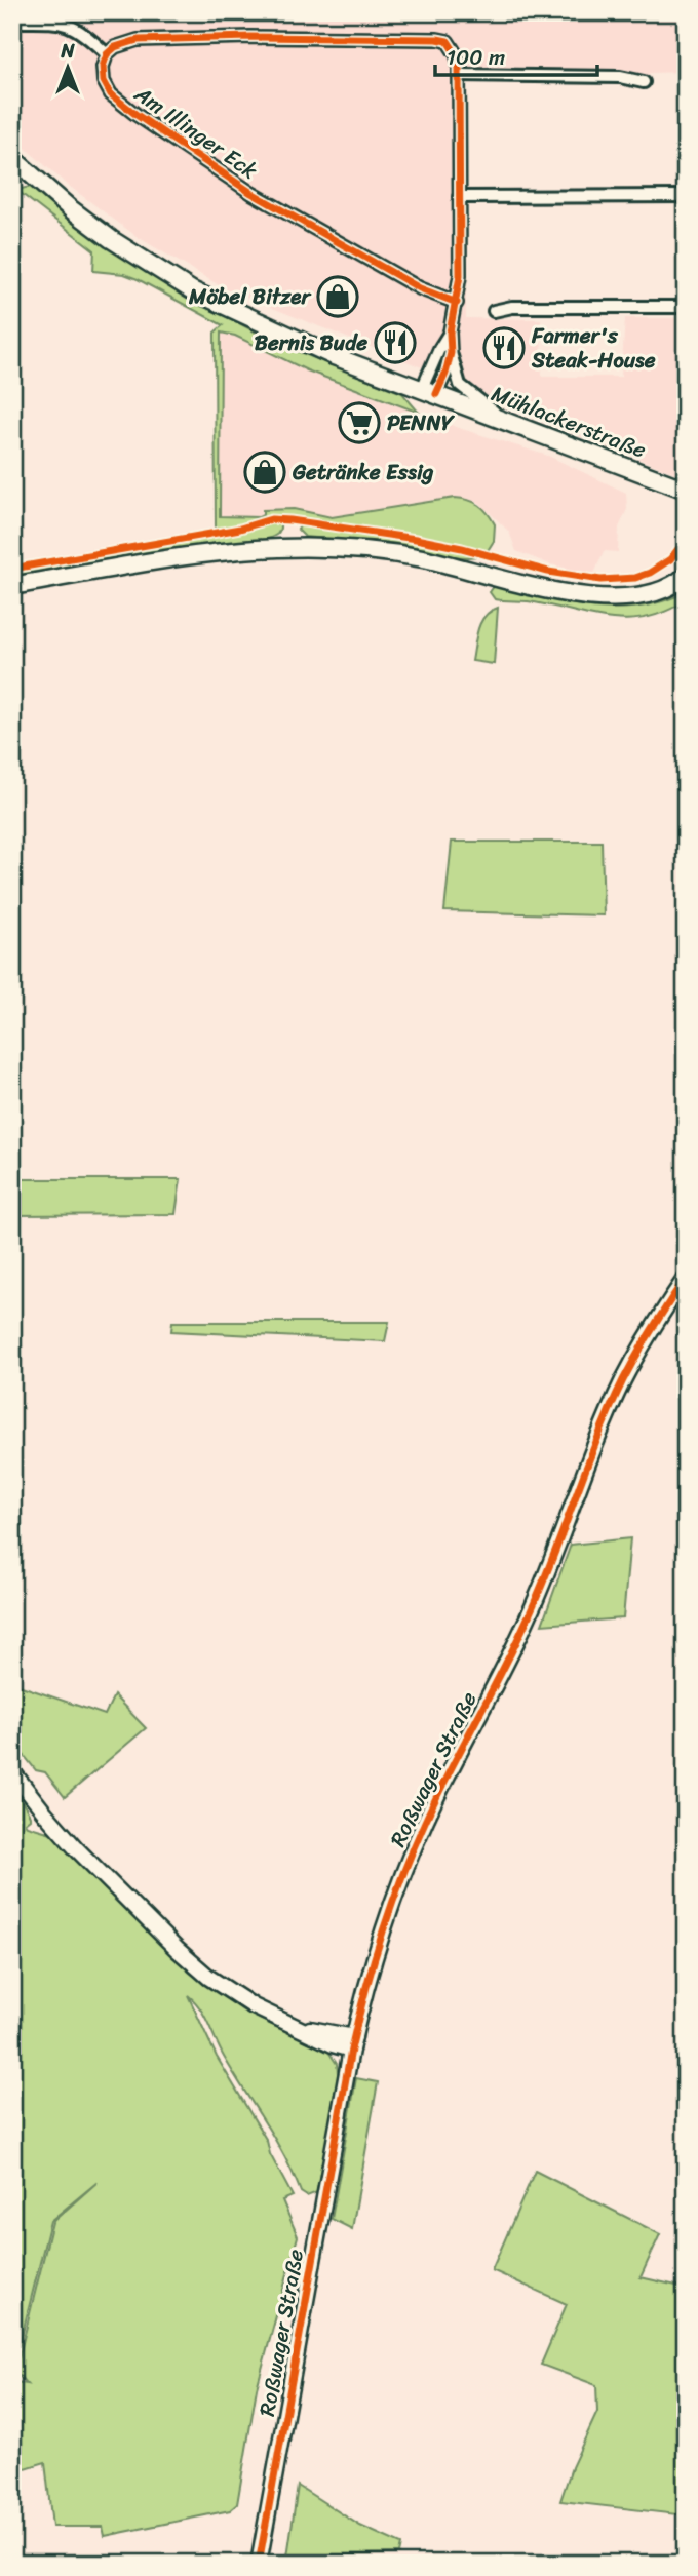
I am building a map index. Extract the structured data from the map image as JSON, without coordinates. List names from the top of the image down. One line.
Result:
{"streets":{"main road":["Mühlackerstraße"],"street":["Am Illinger Eck","Roßwager Straße"]},"places":{"shop":["Möbel Bitzer","Getränke Essig"],"restaurant":["Bernis Bude","Farmer's Steak-House"],"supermarket":["PENNY"]},"scale_bar":"100 m","north":"top"}
